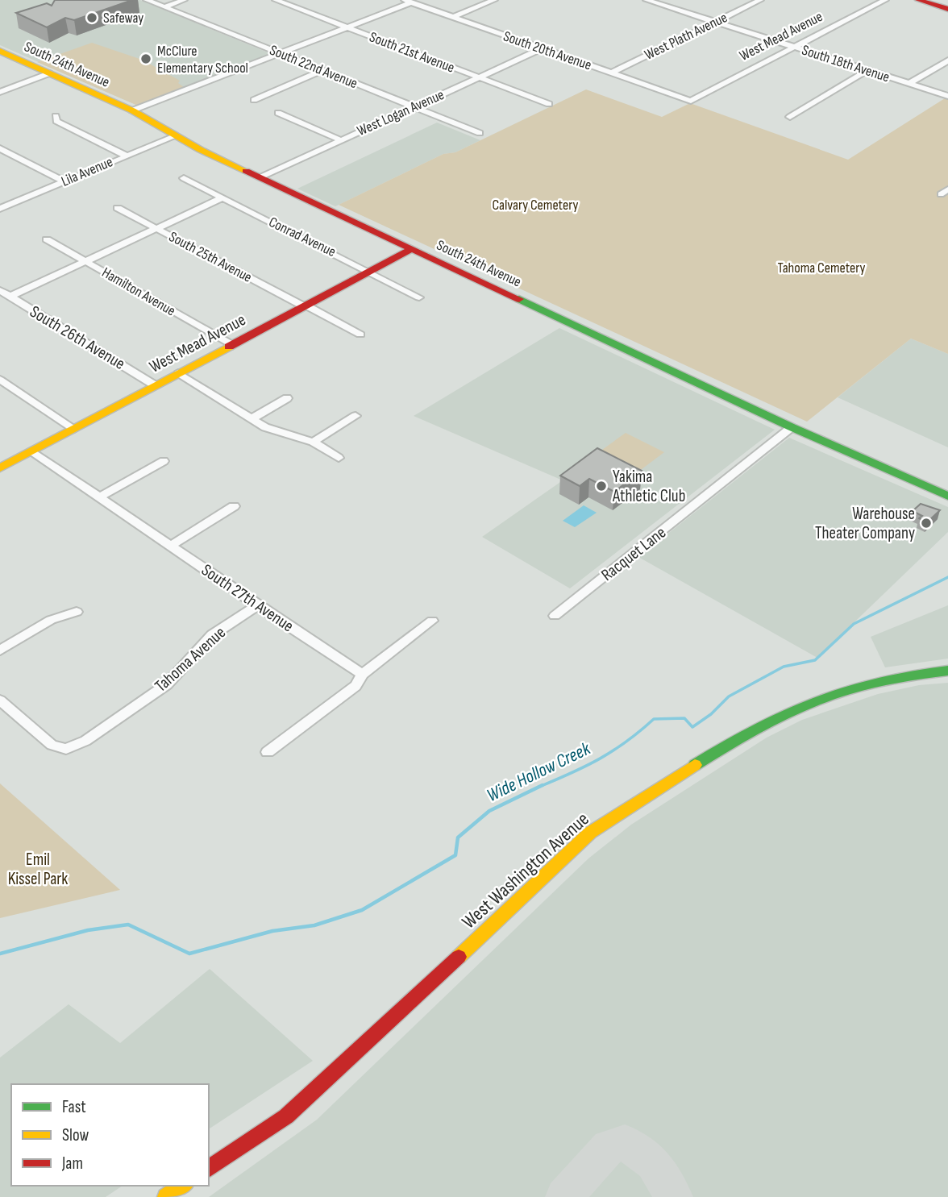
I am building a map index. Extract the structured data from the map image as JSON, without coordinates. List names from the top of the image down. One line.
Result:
{"streets":{"street":["West Plath Avenue","West Mead Avenue","South 20th Avenue","South 21st Avenue","South 18th Avenue","South 24th Avenue","South 22nd Avenue","West Logan Avenue","Lila Avenue","Conrad Avenue","South 25th Avenue","Hamilton Avenue","South 26th Avenue","Racquet Lane","South 27th Avenue","Tahoma Avenue","West Washington Avenue"]},"crossings":[["West Plath Avenue","South 20th Avenue"],["West Plath Avenue","South 18th Avenue"],["West Mead Avenue","South 20th Avenue"],["West Mead Avenue","South 18th Avenue"],["West Mead Avenue","South 24th Avenue"],["West Mead Avenue","Conrad Avenue"],["West Mead Avenue","South 25th Avenue"],["West Mead Avenue","Hamilton Avenue"],["West Mead Avenue","South 26th Avenue"],["West Mead Avenue","South 27th Avenue"],["South 20th Avenue","West Logan Avenue"],["South 21st Avenue","West Logan Avenue"],["South 24th Avenue","West Logan Avenue"],["South 24th Avenue","Lila Avenue"],["South 24th Avenue","Racquet Lane"],["South 22nd Avenue","West Logan Avenue"],["South 27th Avenue","Tahoma Avenue"]],"water":["Wide Hollow Creek"],"parks":["Calvary Cemetery","Tahoma Cemetery","Emil Kissel Park"],"places":["Safeway","McClure Elementary School","Yakima Athletic Club","Warehouse Theater Company"],"legend":["Fast","Slow","Jam"]}
